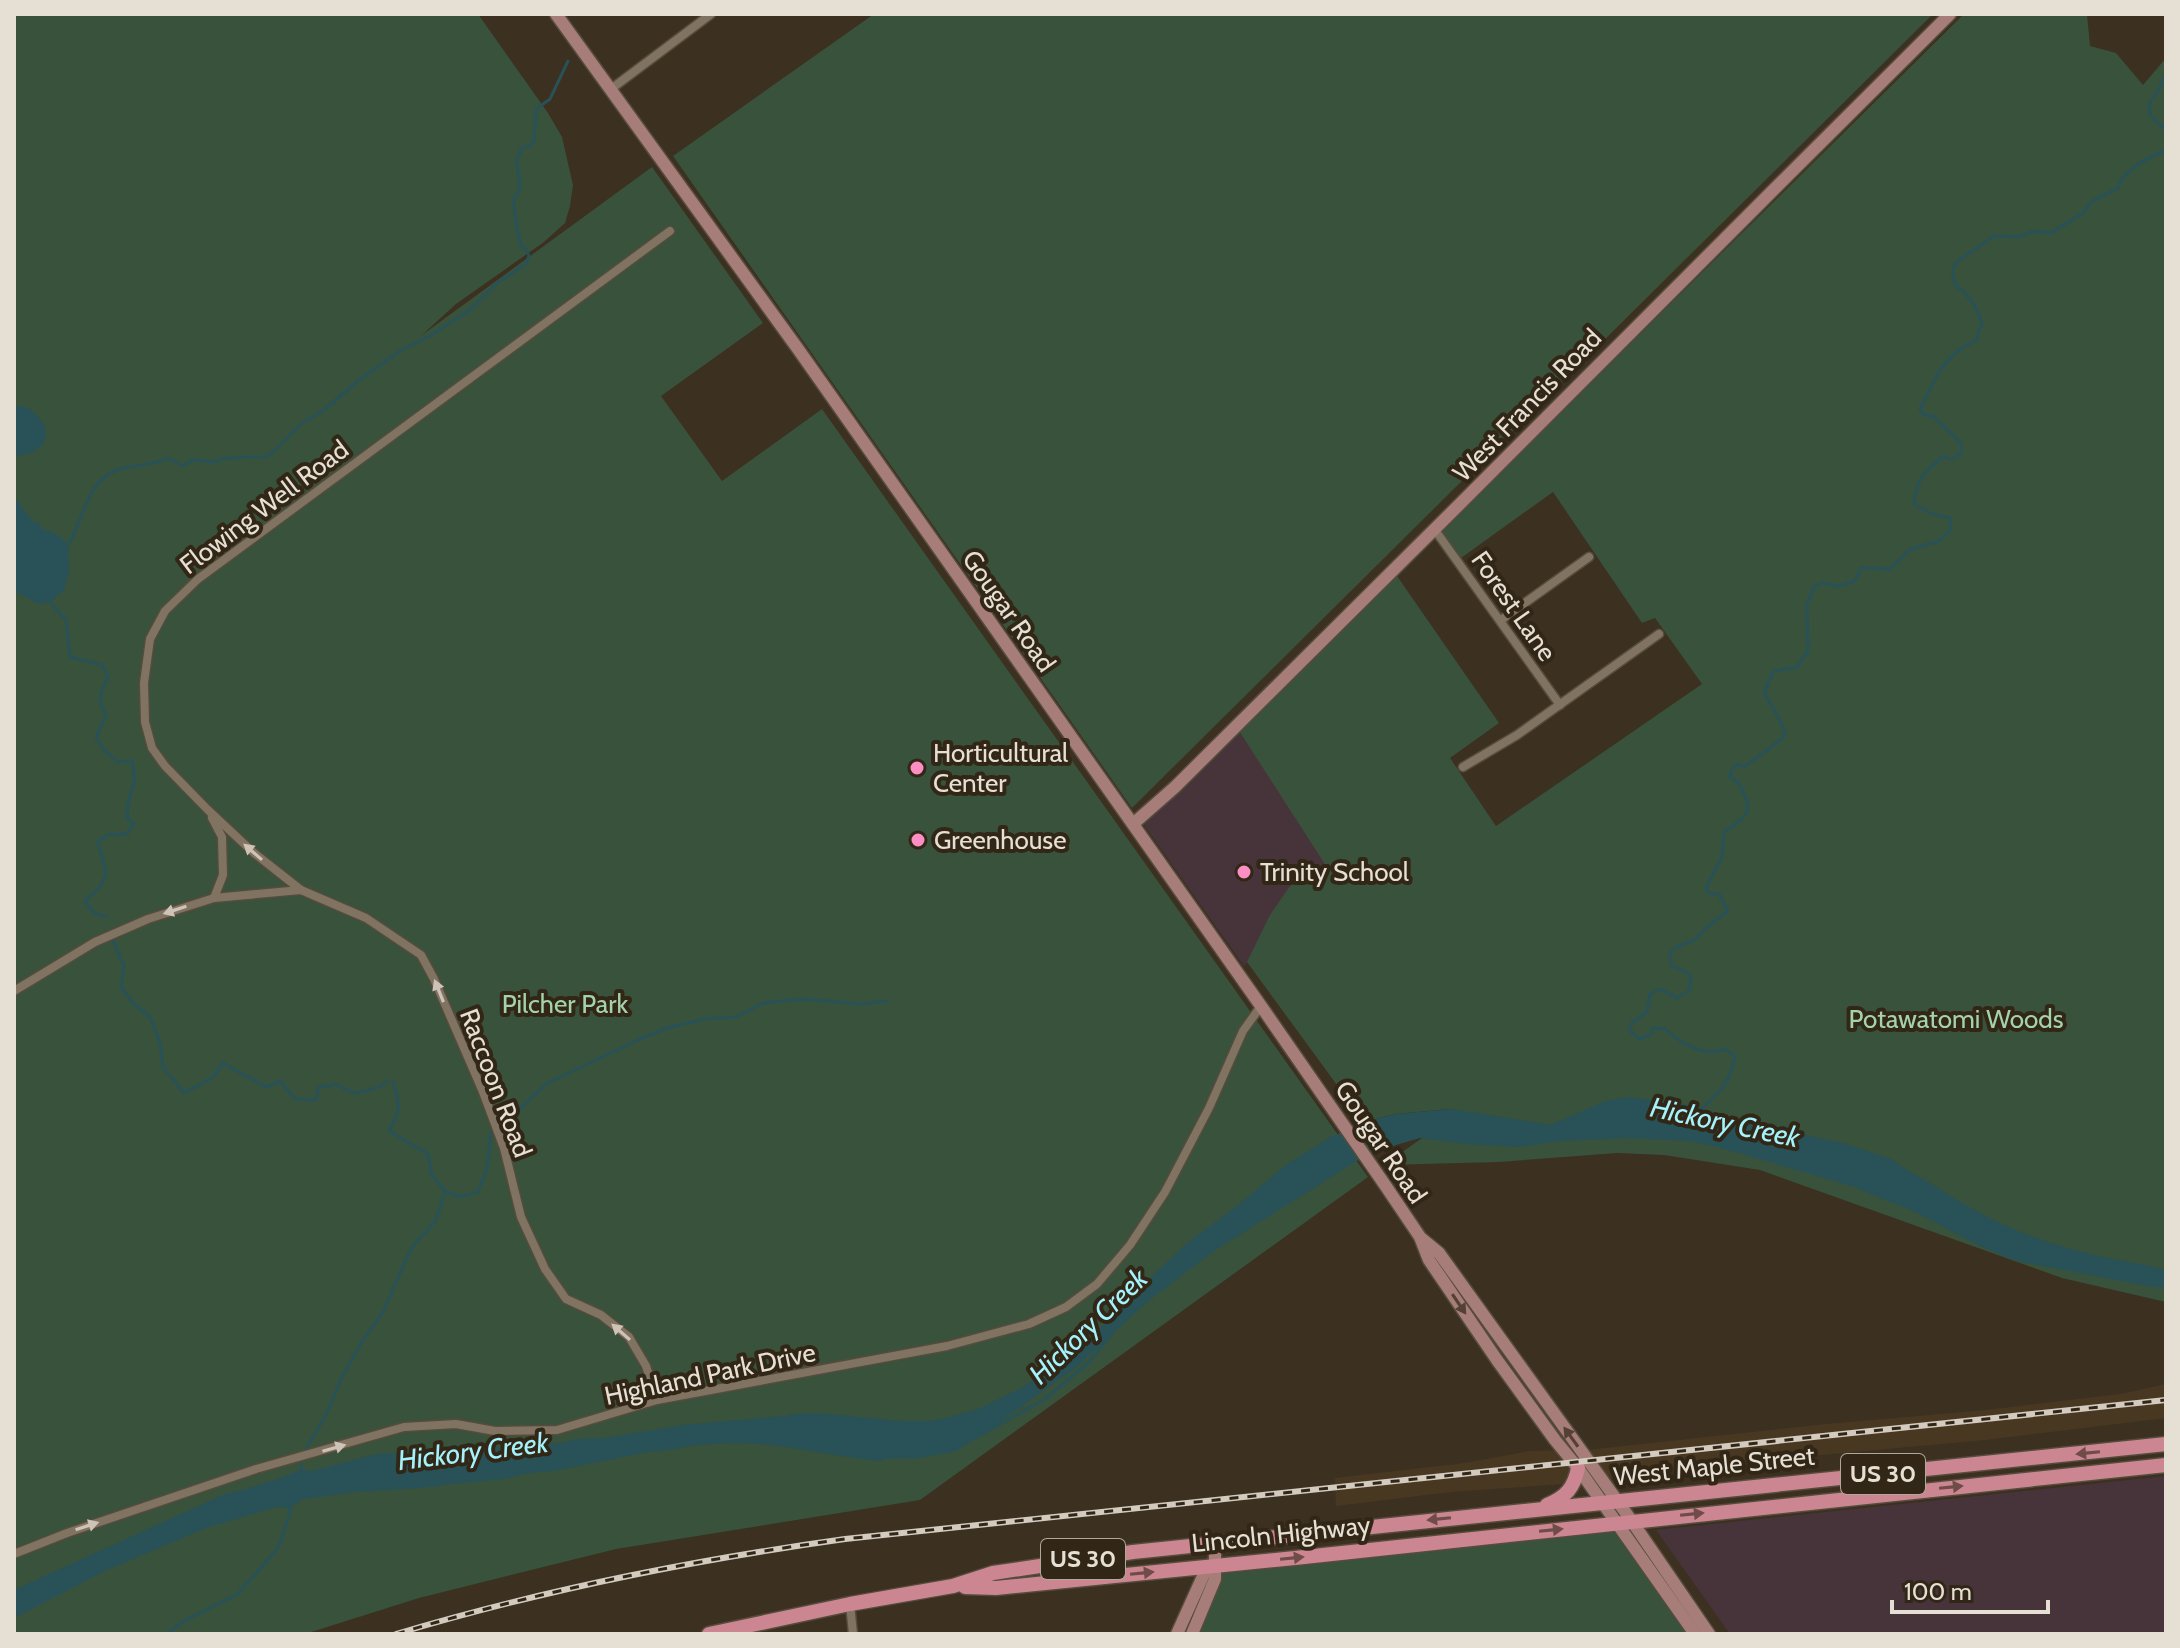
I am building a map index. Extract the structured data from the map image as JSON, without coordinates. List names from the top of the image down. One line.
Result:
{"streets":{"main road":["West Maple Street","US 30","Lincoln Highway"],"street":["West Francis Road","Flowing Well Road","Forest Lane","Gougar Road","Raccoon Road","Highland Park Drive"]},"crossings":[["West Francis Road","Forest Lane"],["West Francis Road","Gougar Road"],["Flowing Well Road","Raccoon Road"],["Gougar Road","Highland Park Drive"],["Gougar Road","West Maple Street"],["Gougar Road","Lincoln Highway"],["Raccoon Road","Highland Park Drive"],["West Maple Street","Lincoln Highway"]],"one_way":["Highland Park Drive"],"water":["Hickory Creek"],"parks":["Pilcher Park","Potawatomi Woods"],"places":["Horticultural Center","Greenhouse","Trinity School"],"scale_bar":"100 m"}
